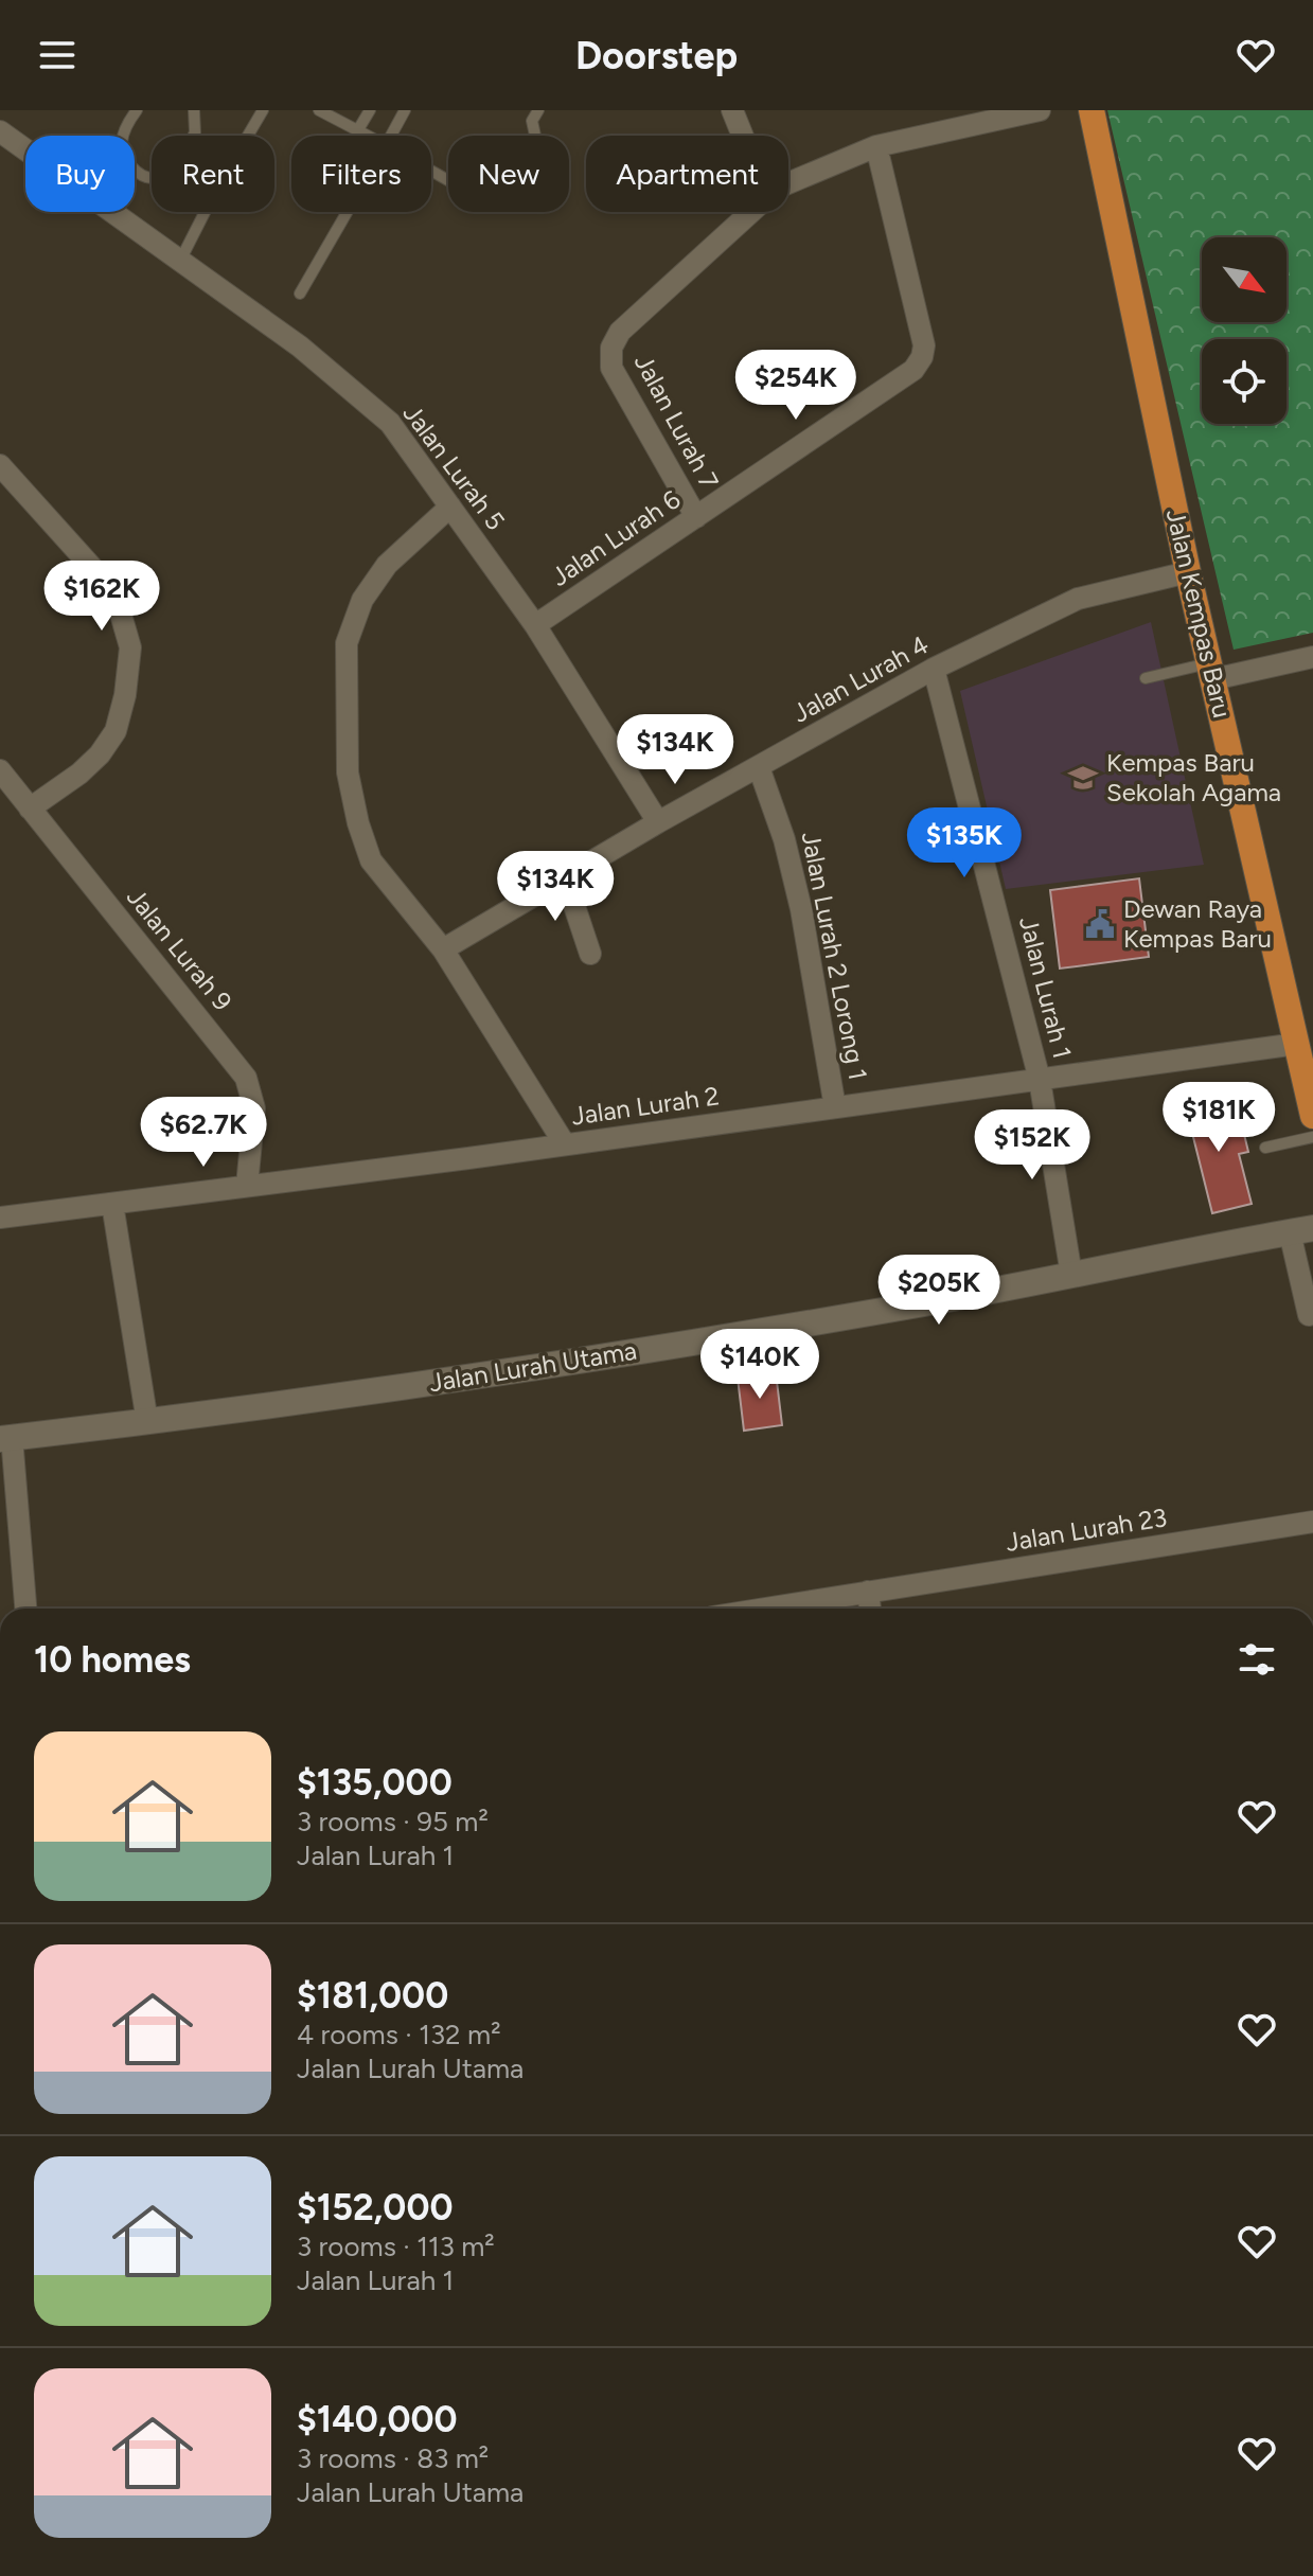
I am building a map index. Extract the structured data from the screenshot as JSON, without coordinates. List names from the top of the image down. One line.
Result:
{"streets":{"main road":["Jalan Kempas Baru"],"street":["Jalan Lurah 7","Jalan Lurah 5","Jalan Lurah 6","Jalan Lurah 4","Jalan Lurah 9","Jalan Lurah 2 Lorong 1","Jalan Lurah 1","Jalan Lurah 2","Jalan Lurah Utama","Jalan Lurah 23"]},"crossings":[["Jalan Lurah 7","Jalan Lurah 6"],["Jalan Lurah 5","Jalan Lurah 6"],["Jalan Lurah 5","Jalan Lurah 4"],["Jalan Kempas Baru","Jalan Lurah 4"],["Jalan Kempas Baru","Jalan Lurah 2"],["Jalan Lurah 4","Jalan Lurah 2 Lorong 1"],["Jalan Lurah 4","Jalan Lurah 1"],["Jalan Lurah 9","Jalan Lurah 2"],["Jalan Lurah 2 Lorong 1","Jalan Lurah 2"],["Jalan Lurah 1","Jalan Lurah 2"],["Jalan Lurah 1","Jalan Lurah Utama"]],"places":{"school or university":["Kempas Baru Sekolah Agama"],"public building":["Dewan Raya Kempas Baru"]},"north":"bottom right","page":{"header":"Doorstep","chip":["Buy","Rent","Filters","New","Apartment"],"price":["$254K","$162K","$134K","$135K","$134K","$181K","$62.7K","$152K","$205K","$140K"],"heading":"10 homes","list":[{"name":"$135,000","note":"3 rooms · 95 m² · Jalan Lurah 1"},{"name":"$181,000","note":"4 rooms · 132 m² · Jalan Lurah Utama"},{"name":"$152,000","note":"3 rooms · 113 m² · Jalan Lurah 1"},{"name":"$140,000","note":"3 rooms · 83 m² · Jalan Lurah Utama"}]}}
